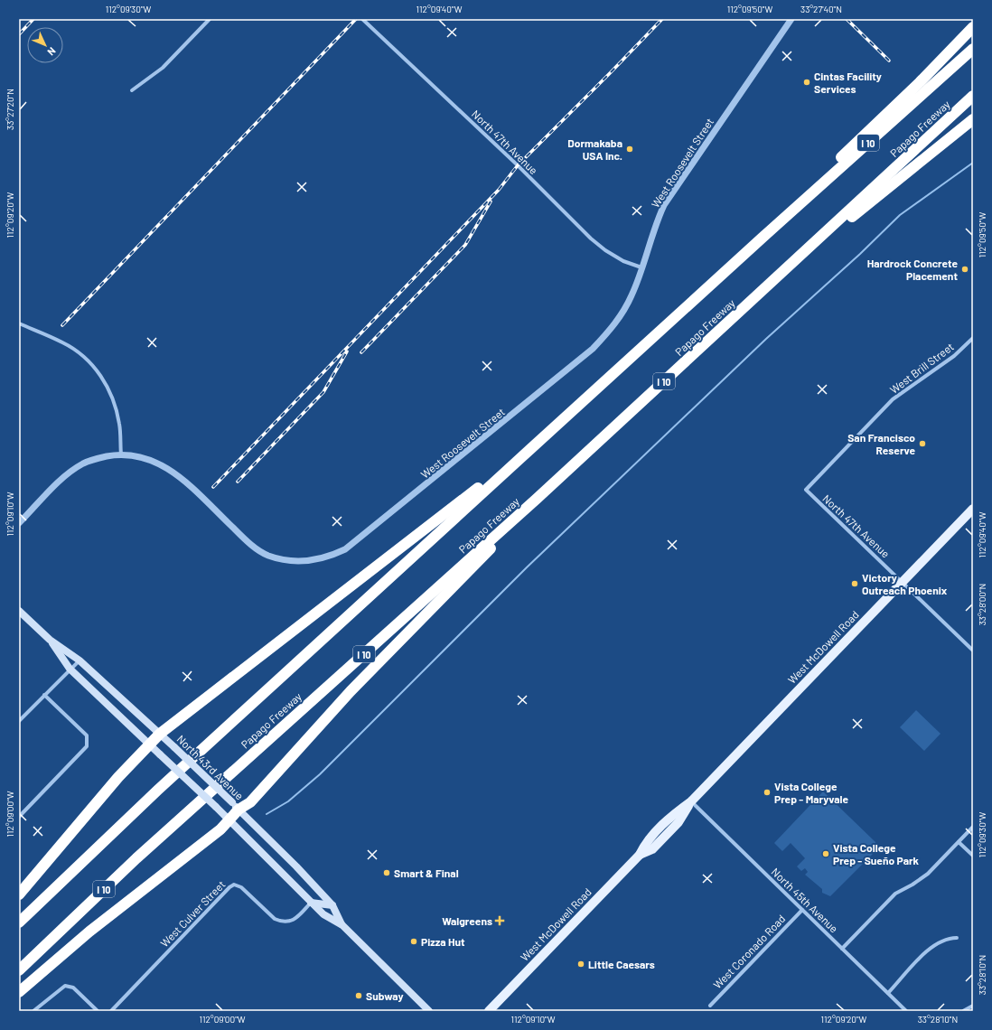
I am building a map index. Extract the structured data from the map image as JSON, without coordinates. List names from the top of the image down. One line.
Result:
{"streets":{"highway":["Papago Freeway","I 10"],"main road":["West McDowell Road","North 43rd Avenue"],"street":["North 47th Avenue","West Roosevelt Street","West Brill Street","North 45th Avenue","West Culver Street","West Coronado Road"]},"crossings":[["North 47th Avenue","West Roosevelt Street"],["North 47th Avenue","West Brill Street"],["North 47th Avenue","West McDowell Road"],["West McDowell Road","North 45th Avenue"],["North 43rd Avenue","West Culver Street"],["North 45th Avenue","West Coronado Road"]],"places":{"other":["Cintas Facility Services","Dormakaba USA Inc.","Hardrock Concrete Placement","San Francisco Reserve","Victory Outreach Phoenix","Vista College Prep - Maryvale","Vista College Prep - Sueño Park","Smart & Final","Pizza Hut","Little Caesars","Subway"],"health":["Walgreens"]},"north":"bottom right","coordinates":["112°09'30\"W","112°09'40\"W","112°09'50\"W","33°27'40\"N","33°27'20\"N","112°09'20\"W","112°09'10\"W","33°28'00\"N","112°09'00\"W","33°28'10\"N"]}
